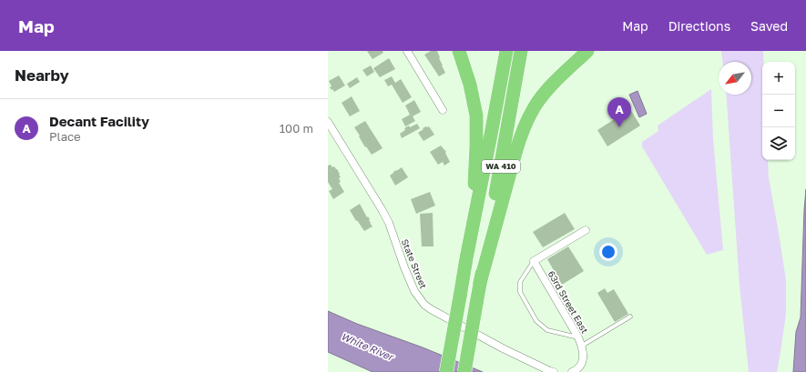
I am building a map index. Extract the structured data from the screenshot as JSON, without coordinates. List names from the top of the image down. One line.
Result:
{"streets":{"highway":["WA 410"],"street":["State Street","63rd Street East"]},"water":["White River"],"north":"bottom left","page":{"header":"Map","nav":["Map","Directions","Saved"],"heading":"Nearby","map_buttons":["+","−"],"pins":"A","list":[{"mark":"A","name":"Decant Facility","note":"Place","value":"100 m"}]}}
